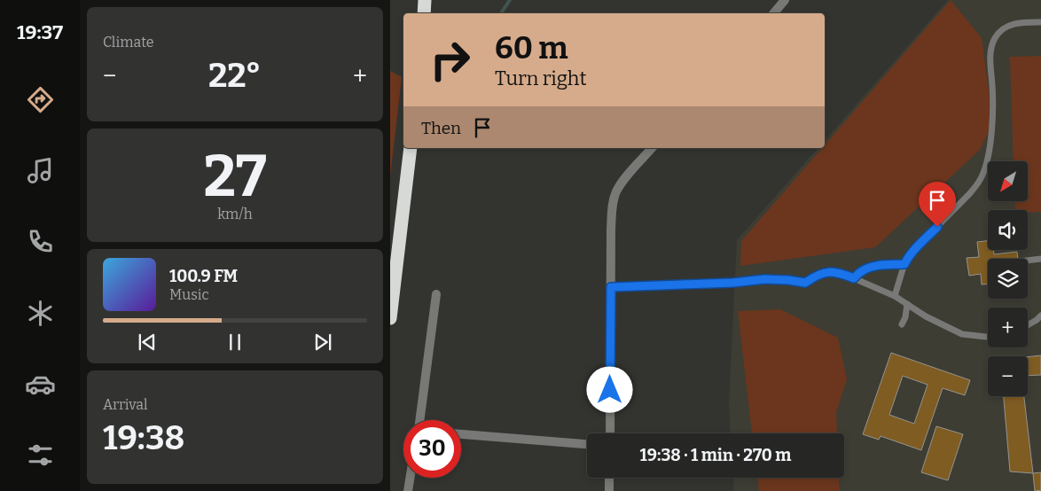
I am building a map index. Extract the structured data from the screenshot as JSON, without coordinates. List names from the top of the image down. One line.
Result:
{"north":"bottom left","page":{"tabs":"19:37","tile":["Climate",["27","km/h"],["Arrival","19:38"]],"turn":["60 m","Turn right"],"heat":["−","22°","+"],"then":"Then","map_buttons":["+","−"],"song":["100.9 FM","Music"],"limit":"30","trip":"19:38 · 1 min · 270 m"}}
